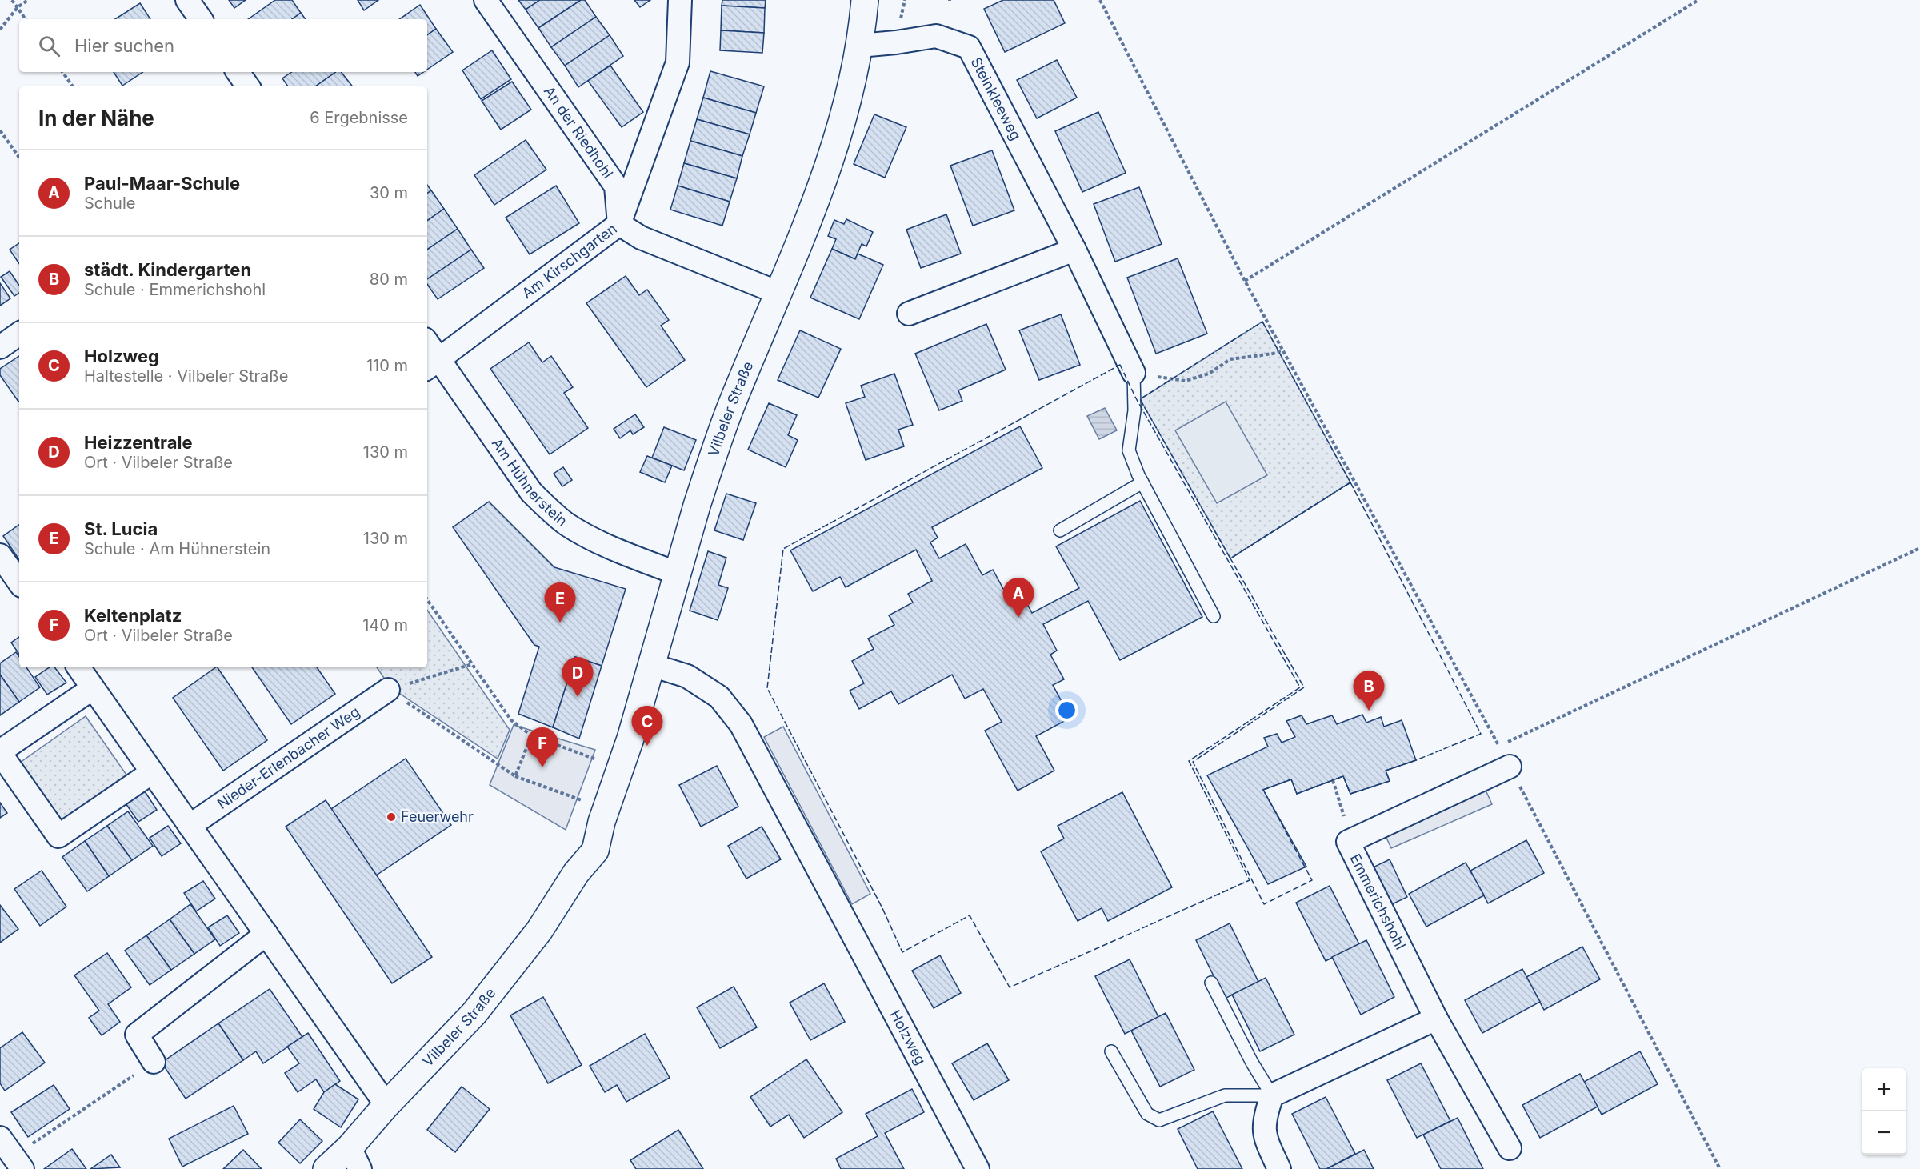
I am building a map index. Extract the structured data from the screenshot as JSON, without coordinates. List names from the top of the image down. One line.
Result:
{"streets":{"street":["Steinkleeweg","An der Riedhohl","Am Kirschgarten","Vilbeler Straße","Am Hühnerstein","Nieder-Erlenbacher Weg","Emmerichshohl","Holzweg"]},"crossings":[["Steinkleeweg","Vilbeler Straße"],["An der Riedhohl","Am Kirschgarten"],["Am Kirschgarten","Am Hühnerstein"],["Vilbeler Straße","Am Hühnerstein"],["Vilbeler Straße","Holzweg"]],"places":["Feuerwehr"],"page":{"search":"Hier suchen","heading":["In der Nähe","6 Ergebnisse"],"list":[{"mark":"A","name":"Paul-Maar-Schule","note":"Schule","value":"30 m"},{"mark":"B","name":"städt. Kindergarten","note":"Schule · Emmerichshohl","value":"80 m"},{"mark":"C","name":"Holzweg","note":"Haltestelle · Vilbeler Straße","value":"110 m"},{"mark":"D","name":"Heizzentrale","note":"Ort · Vilbeler Straße","value":"130 m"},{"mark":"E","name":"St. Lucia","note":"Schule · Am Hühnerstein","value":"130 m"},{"mark":"F","name":"Keltenplatz","note":"Ort · Vilbeler Straße","value":"140 m"}],"pins":["A","E","D","B","C","F"],"map_buttons":["+","−"]}}
